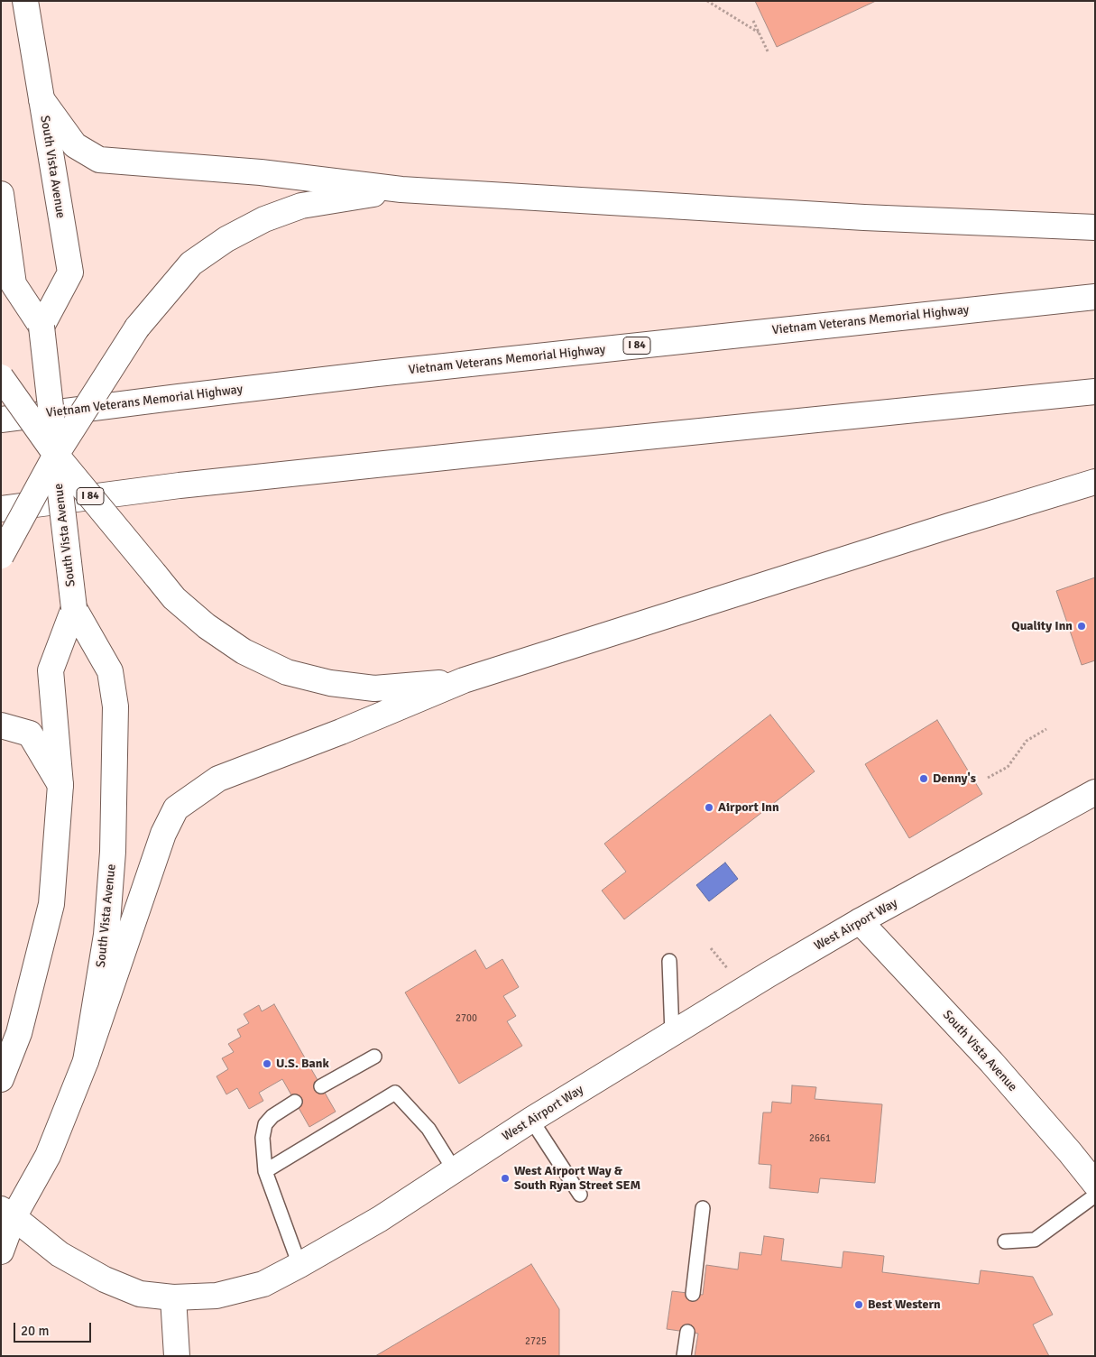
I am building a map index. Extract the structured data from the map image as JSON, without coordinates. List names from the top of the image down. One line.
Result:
{"streets":{"main road":["South Vista Avenue","Vietnam Veterans Memorial Highway","I 84","West Airport Way"]},"crossings":[["South Vista Avenue","West Airport Way"]],"places":["Quality Inn","Denny's","Airport Inn","U.S. Bank","West Airport Way & South Ryan Street SEM","Best Western"],"house_numbers":["2700","2661","2725"],"scale_bar":"20 m"}
